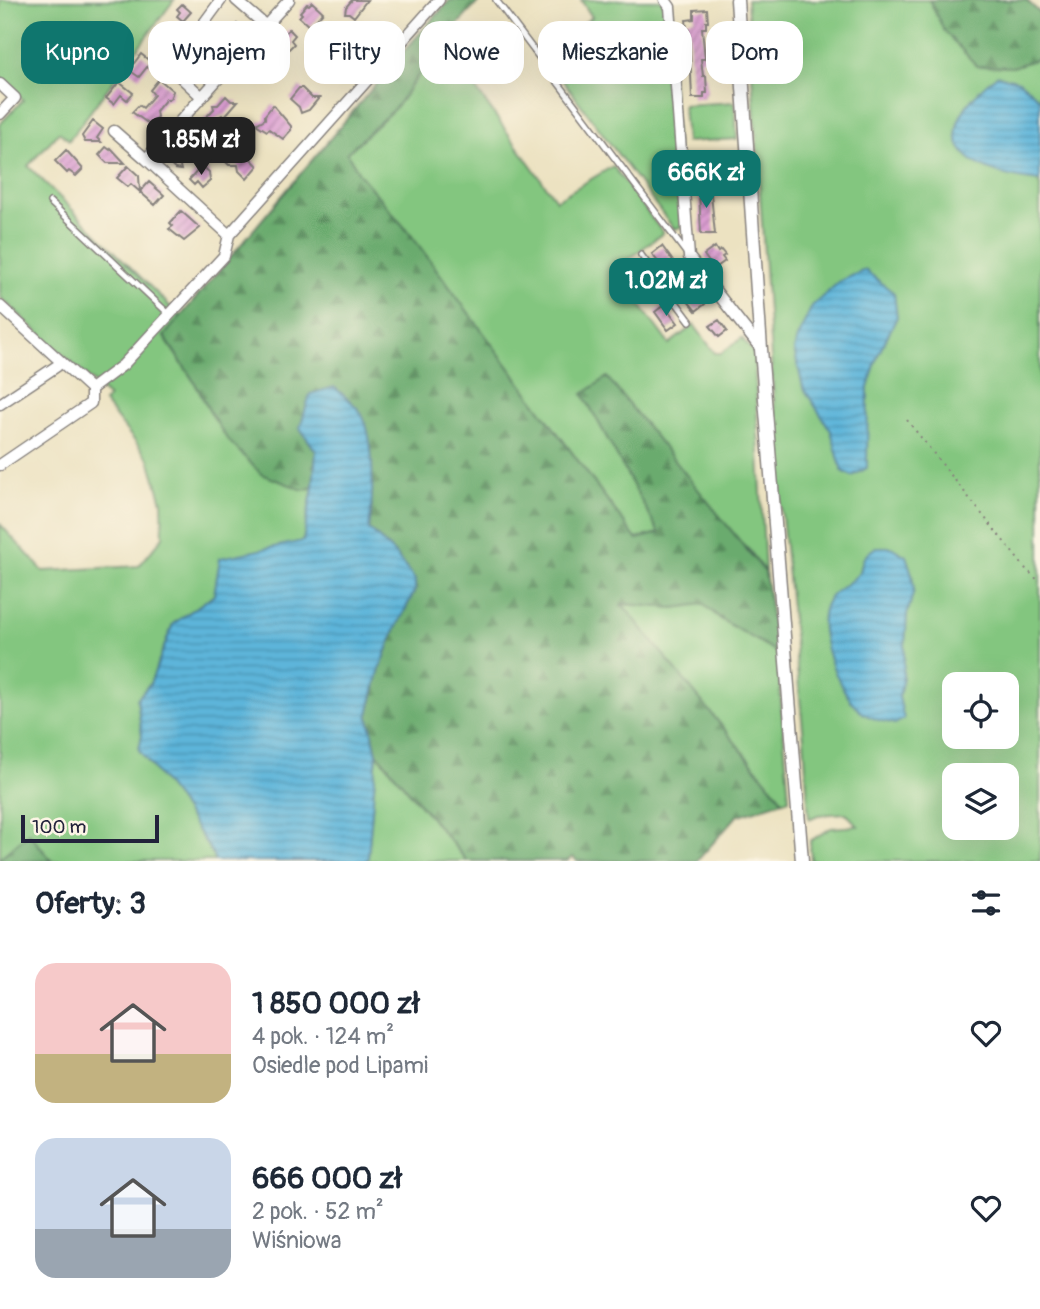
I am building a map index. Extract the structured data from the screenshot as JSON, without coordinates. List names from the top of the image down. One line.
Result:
{"scale_bar":"100 m","page":{"chip":["Kupno","Wynajem","Filtry","Nowe","Mieszkanie","Dom"],"price":["1.85M zł","666K zł","1.02M zł"],"scale":"100 m","heading":"Oferty: 3","list":[{"name":"1 850 000 zł","note":"4 pok. · 124 m² · Osiedle pod Lipami"},{"name":"666 000 zł","note":"2 pok. · 52 m² · Wiśniowa"}]}}
